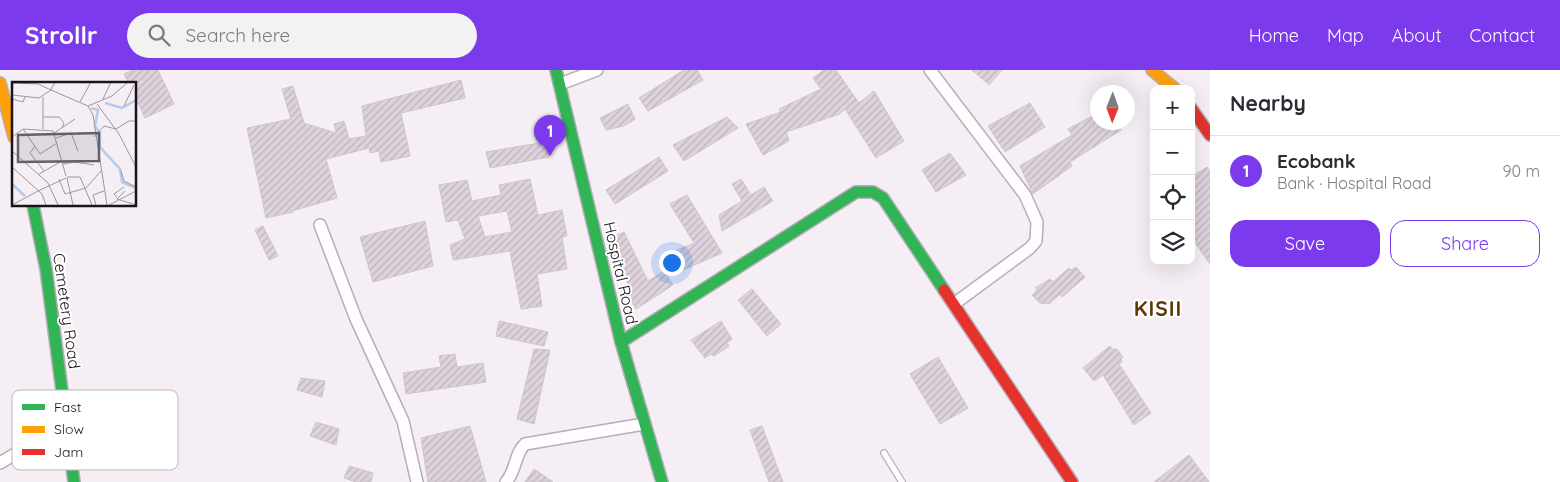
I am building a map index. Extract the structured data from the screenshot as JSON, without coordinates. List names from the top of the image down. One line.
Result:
{"streets":{"main road":["Hospital Road","Cemetery Road"]},"districts":["KISII"],"legend":["Fast","Slow","Jam"],"north":"bottom","page":{"header":"Strollr","search":"Search here","nav":["Home","Map","About","Contact"],"heading":"Nearby","map_buttons":["+","−"],"pins":"1","list":[{"mark":"1","name":"Ecobank","note":"Bank · Hospital Road","value":"90 m"}],"buttons":["Save","Share"]}}
